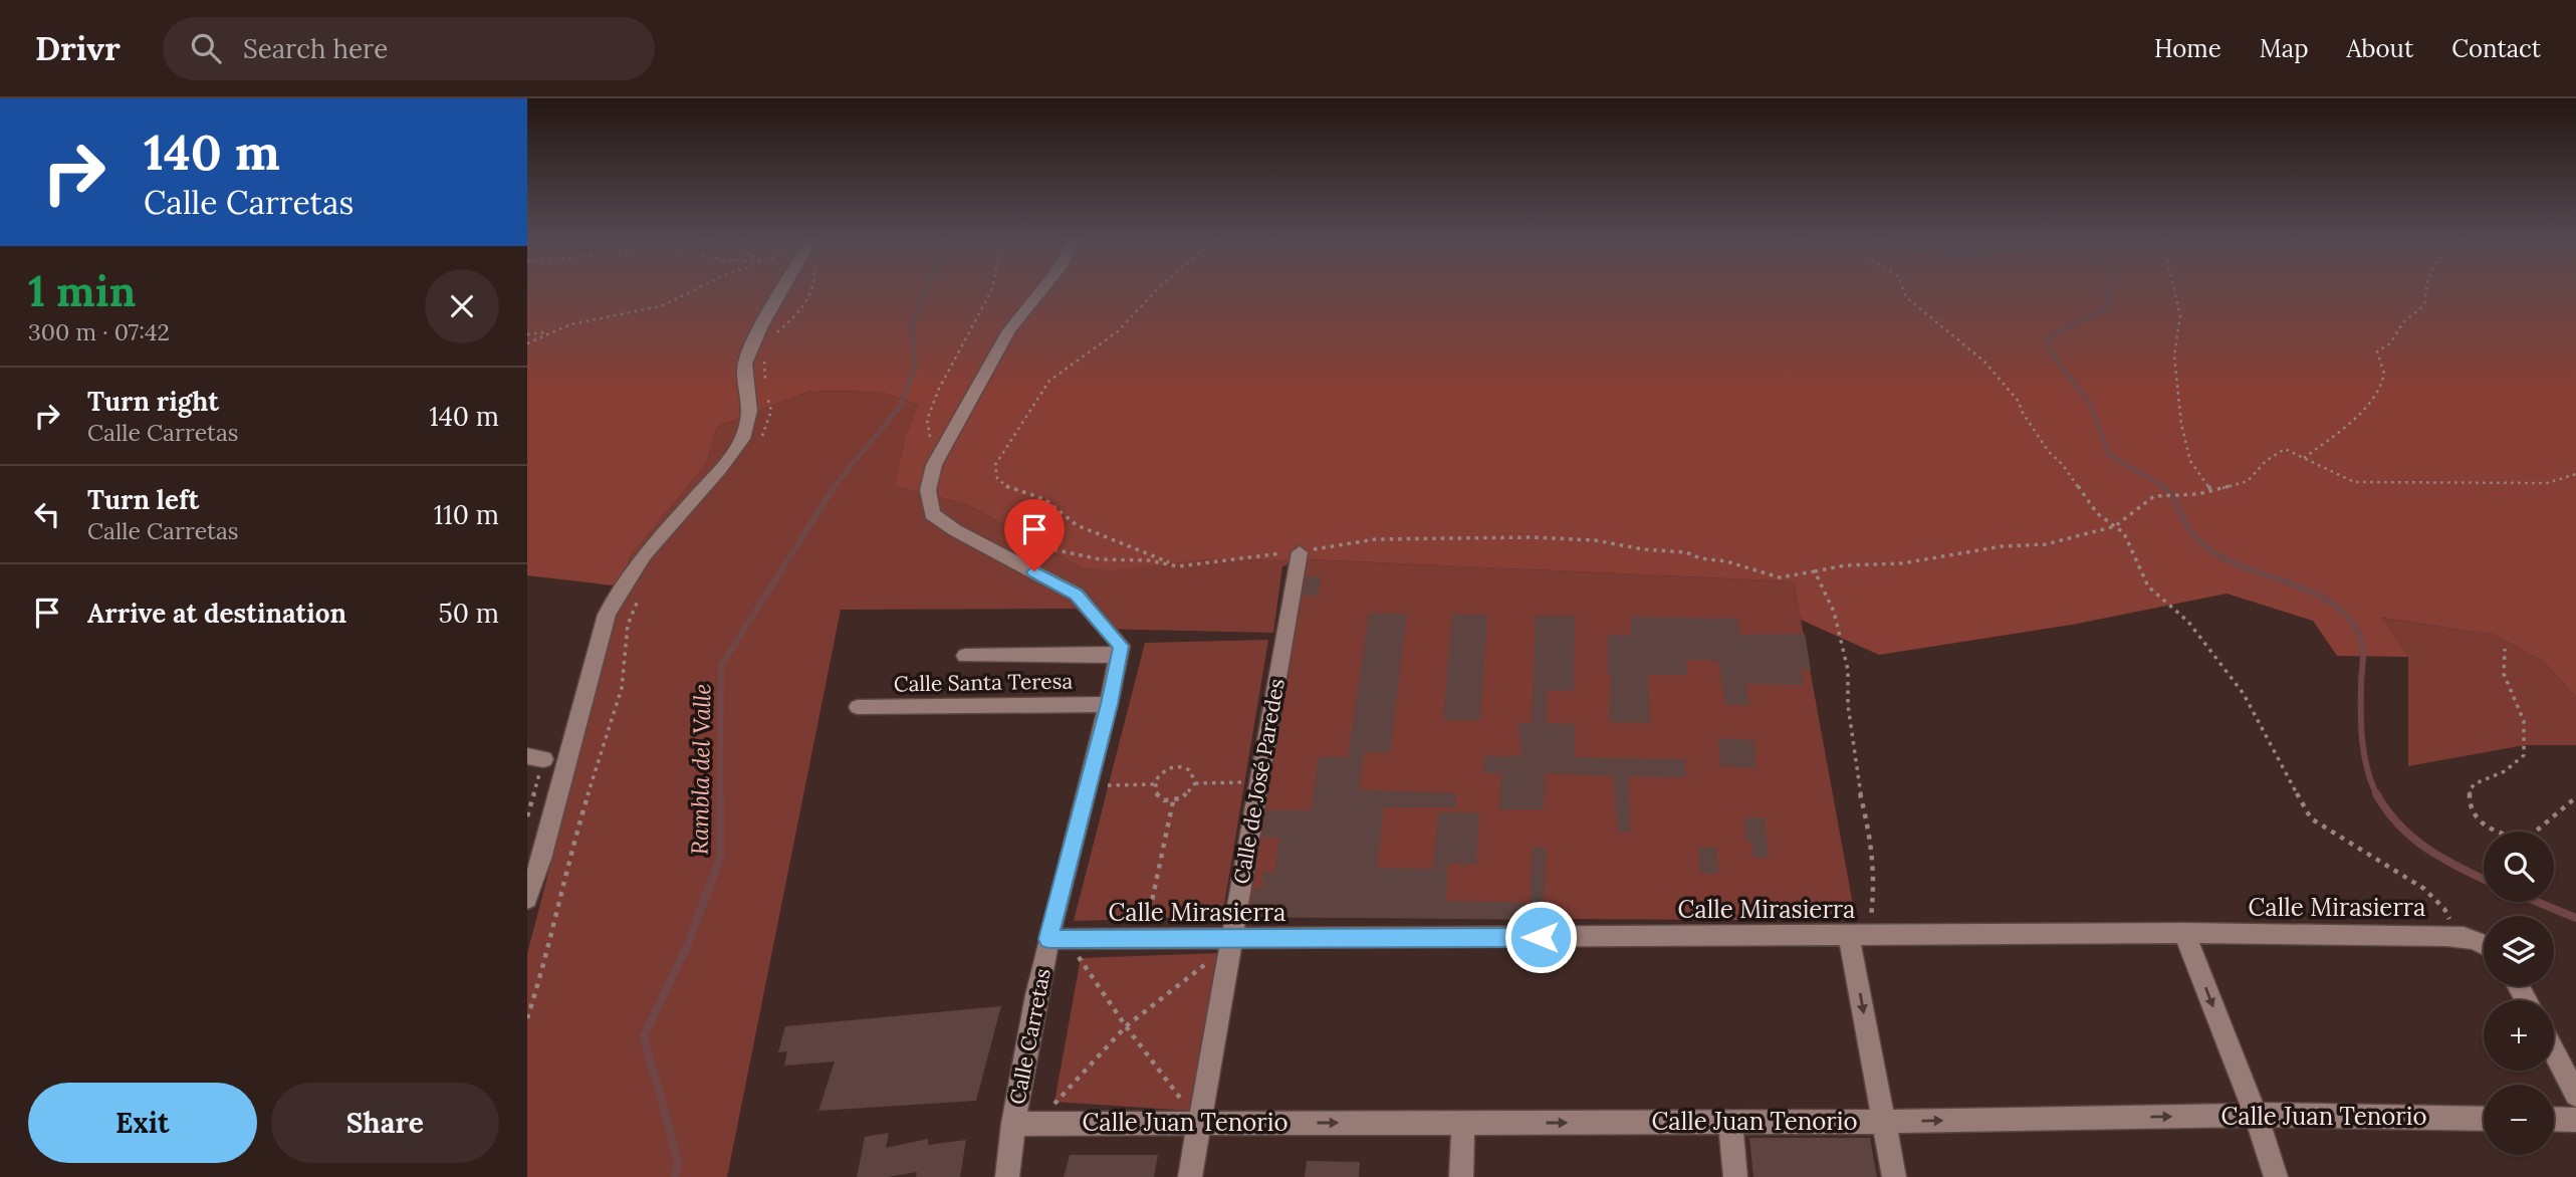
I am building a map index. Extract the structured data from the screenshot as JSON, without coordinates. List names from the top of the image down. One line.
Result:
{"streets":{"street":["Calle Santa Teresa","Calle de José Paredes","Calle Mirasierra","Calle Carretas","Calle Juan Tenorio"]},"crossings":[["Calle Santa Teresa","Calle Carretas"],["Calle de José Paredes","Calle Mirasierra"],["Calle de José Paredes","Calle Juan Tenorio"],["Calle Mirasierra","Calle Carretas"],["Calle Carretas","Calle Juan Tenorio"]],"one_way":["Calle Juan Tenorio"],"water":["Rambla del Valle"],"page":{"header":"Drivr","search":"Search here","nav":["Home","Map","About","Contact"],"turn":["140 m","Calle Carretas"],"heading":["1 min","300 m · 07:42"],"list":[{"name":"Turn right","note":"Calle Carretas","value":"140 m"},{"name":"Turn left","note":"Calle Carretas","value":"110 m"},{"name":"Arrive at destination","value":"50 m"}],"map_buttons":["+","−"],"buttons":["Exit","Share"]}}
